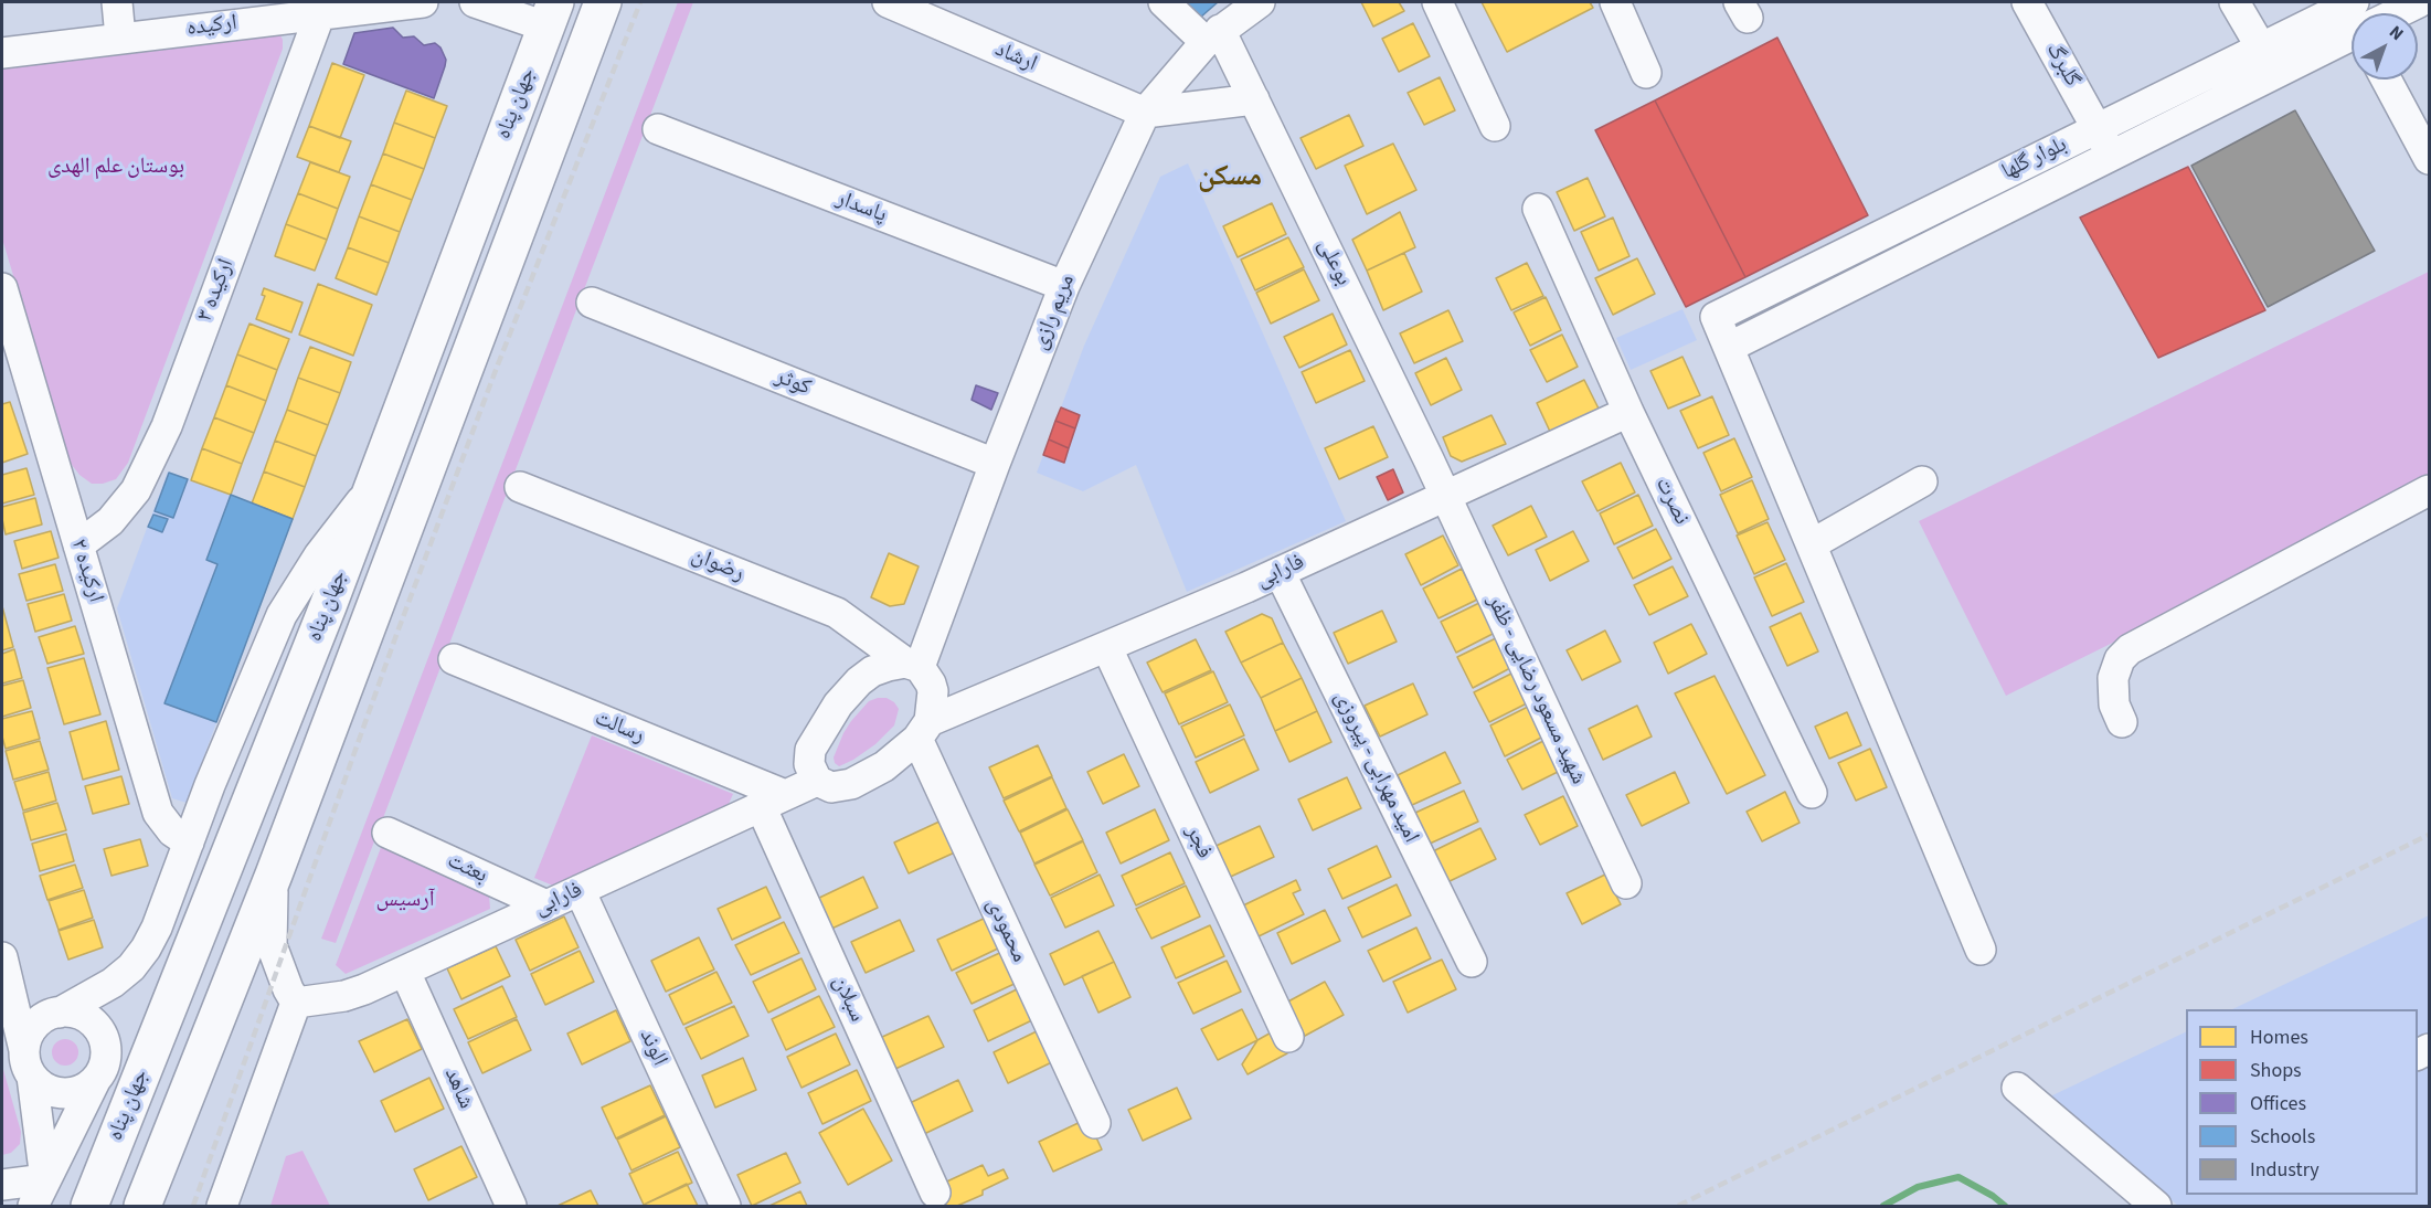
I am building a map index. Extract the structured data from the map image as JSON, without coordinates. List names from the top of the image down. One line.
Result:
{"streets":{"main road":["جهان پناه"],"street":["ارکیده","ارشاد","گلبرگ","بلوار گلها","پاسدار","بوعلی","ارکیده ۳","مریم رازی","کوثر","نصرت","رضوان","ارکیده ۲","فارابی","شهید مسعود رضایی - ظفر","رسالت","امید مهرابی - پیروزی","فجر","بعثت","محمودی","سبلان","الوند","شاهد"]},"crossings":[["ارکیده","ارکیده ۳"],["ارشاد","مریم رازی"],["گلبرگ","بلوار گلها"],["پاسدار","مریم رازی"],["بوعلی","مریم رازی"],["بوعلی","فارابی"],["بوعلی","شهید مسعود رضایی - ظفر"],["ارکیده ۳","ارکیده ۲"],["مریم رازی","کوثر"],["مریم رازی","رضوان"],["نصرت","فارابی"],["فارابی","شهید مسعود رضایی - ظفر"],["فارابی","رسالت"],["فارابی","امید مهرابی - پیروزی"],["فارابی","فجر"],["فارابی","بعثت"],["فارابی","محمودی"],["فارابی","سبلان"],["فارابی","الوند"],["فارابی","شاهد"],["رسالت","سبلان"]],"districts":["مسکن"],"parks":["بوستان علم الهدی","آرسیس"],"legend":["Homes","Shops","Offices","Schools","Industry"],"north":"top right"}
